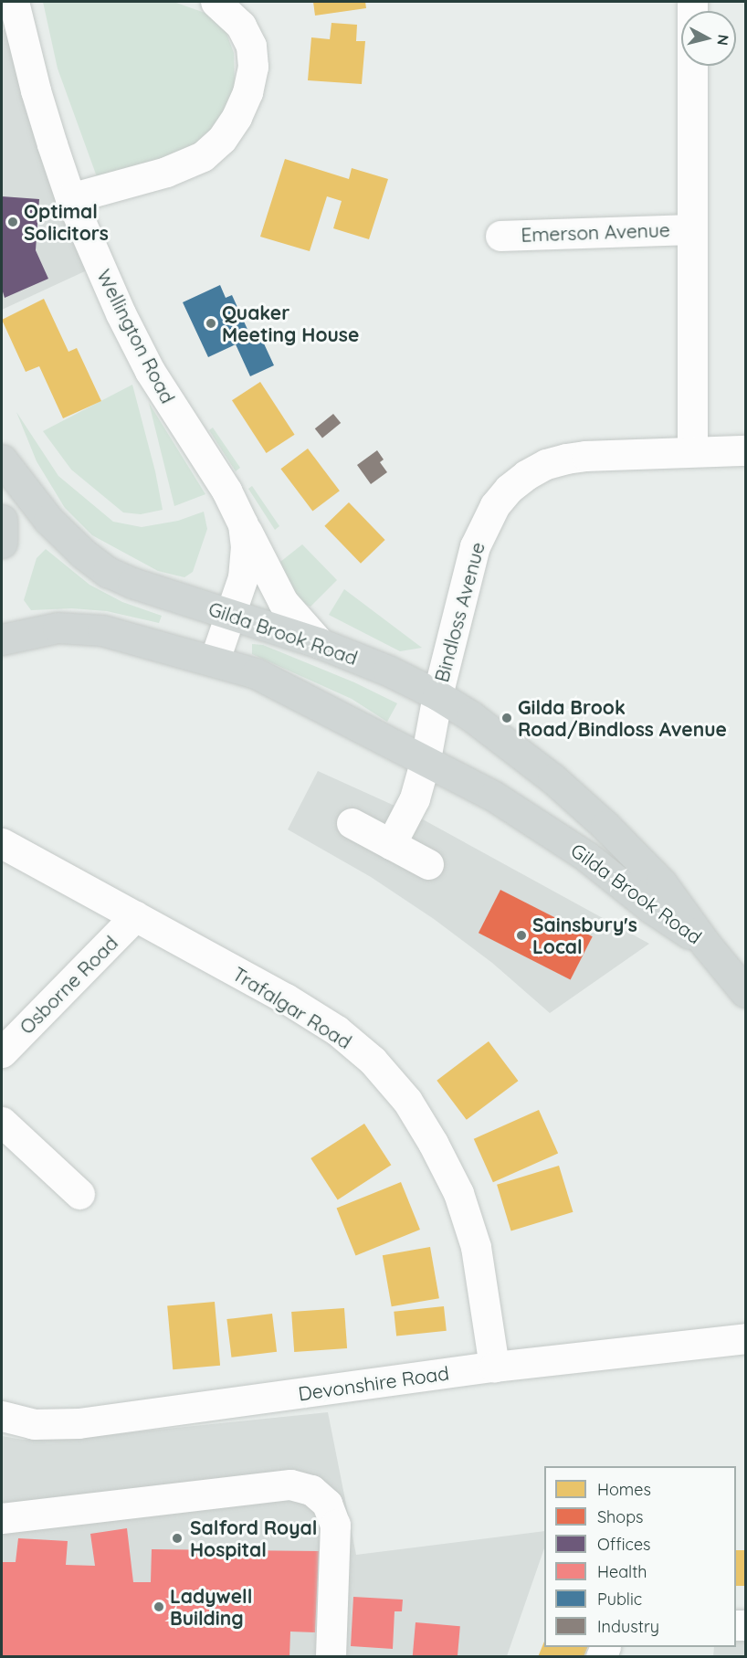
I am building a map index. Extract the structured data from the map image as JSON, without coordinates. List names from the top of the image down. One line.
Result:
{"streets":{"main road":["Gilda Brook Road"],"street":["Emerson Avenue","Wellington Road","Bindloss Avenue","Osborne Road","Trafalgar Road","Devonshire Road"]},"crossings":[["Wellington Road","Gilda Brook Road"],["Bindloss Avenue","Gilda Brook Road"],["Osborne Road","Trafalgar Road"],["Trafalgar Road","Devonshire Road"]],"places":["Optimal Solicitors","Quaker Meeting House","Gilda Brook Road/Bindloss Avenue","Sainsbury's Local","Salford Royal Hospital","Ladywell Building"],"legend":["Homes","Shops","Offices","Health","Public","Industry"],"north":"right"}
